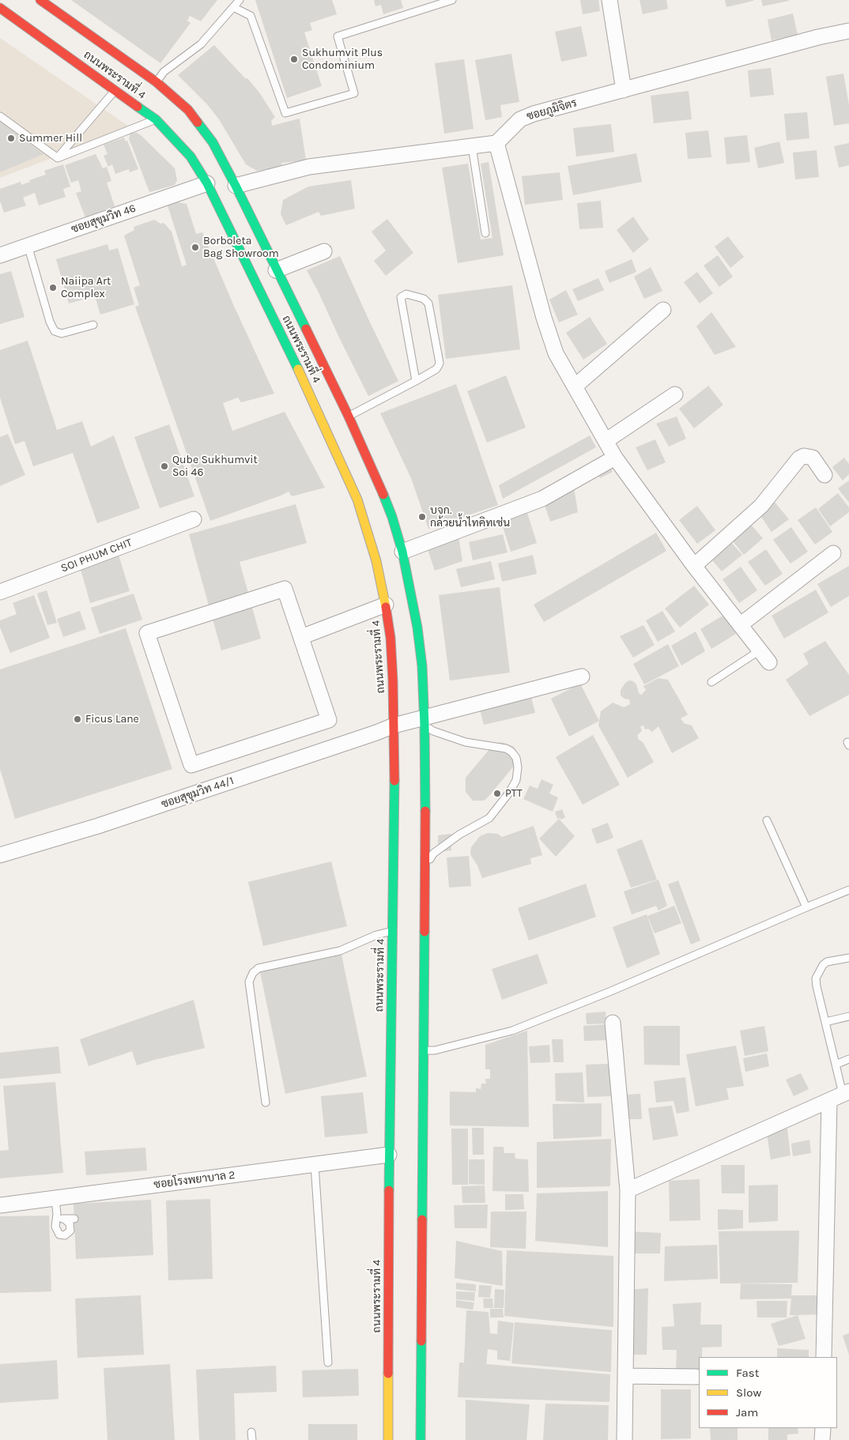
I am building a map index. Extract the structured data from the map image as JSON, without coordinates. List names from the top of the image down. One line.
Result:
{"streets":{"main road":["ถนนพระรามที่ 4"],"street":["ซอยภูมิจิตร","ซอยสุขุมวิท 46","SOI PHUM CHIT","ซอยสุขุมวิท 44/1","ซอยโรงพยาบาล 2"]},"crossings":[["ถนนพระรามที่ 4","ซอยสุขุมวิท 46"],["ถนนพระรามที่ 4","ซอยสุขุมวิท 44/1"],["ถนนพระรามที่ 4","ซอยโรงพยาบาล 2"]],"places":["Sukhumvit Plus Condominium","Summer Hill","Borboleta Bag Showroom","Naiipa Art Complex","Qube Sukhumvit Soi 46","บจก. กล้วยน้ำไทคิทเช่น","Ficus Lane","PTT"],"legend":["Fast","Slow","Jam"]}
